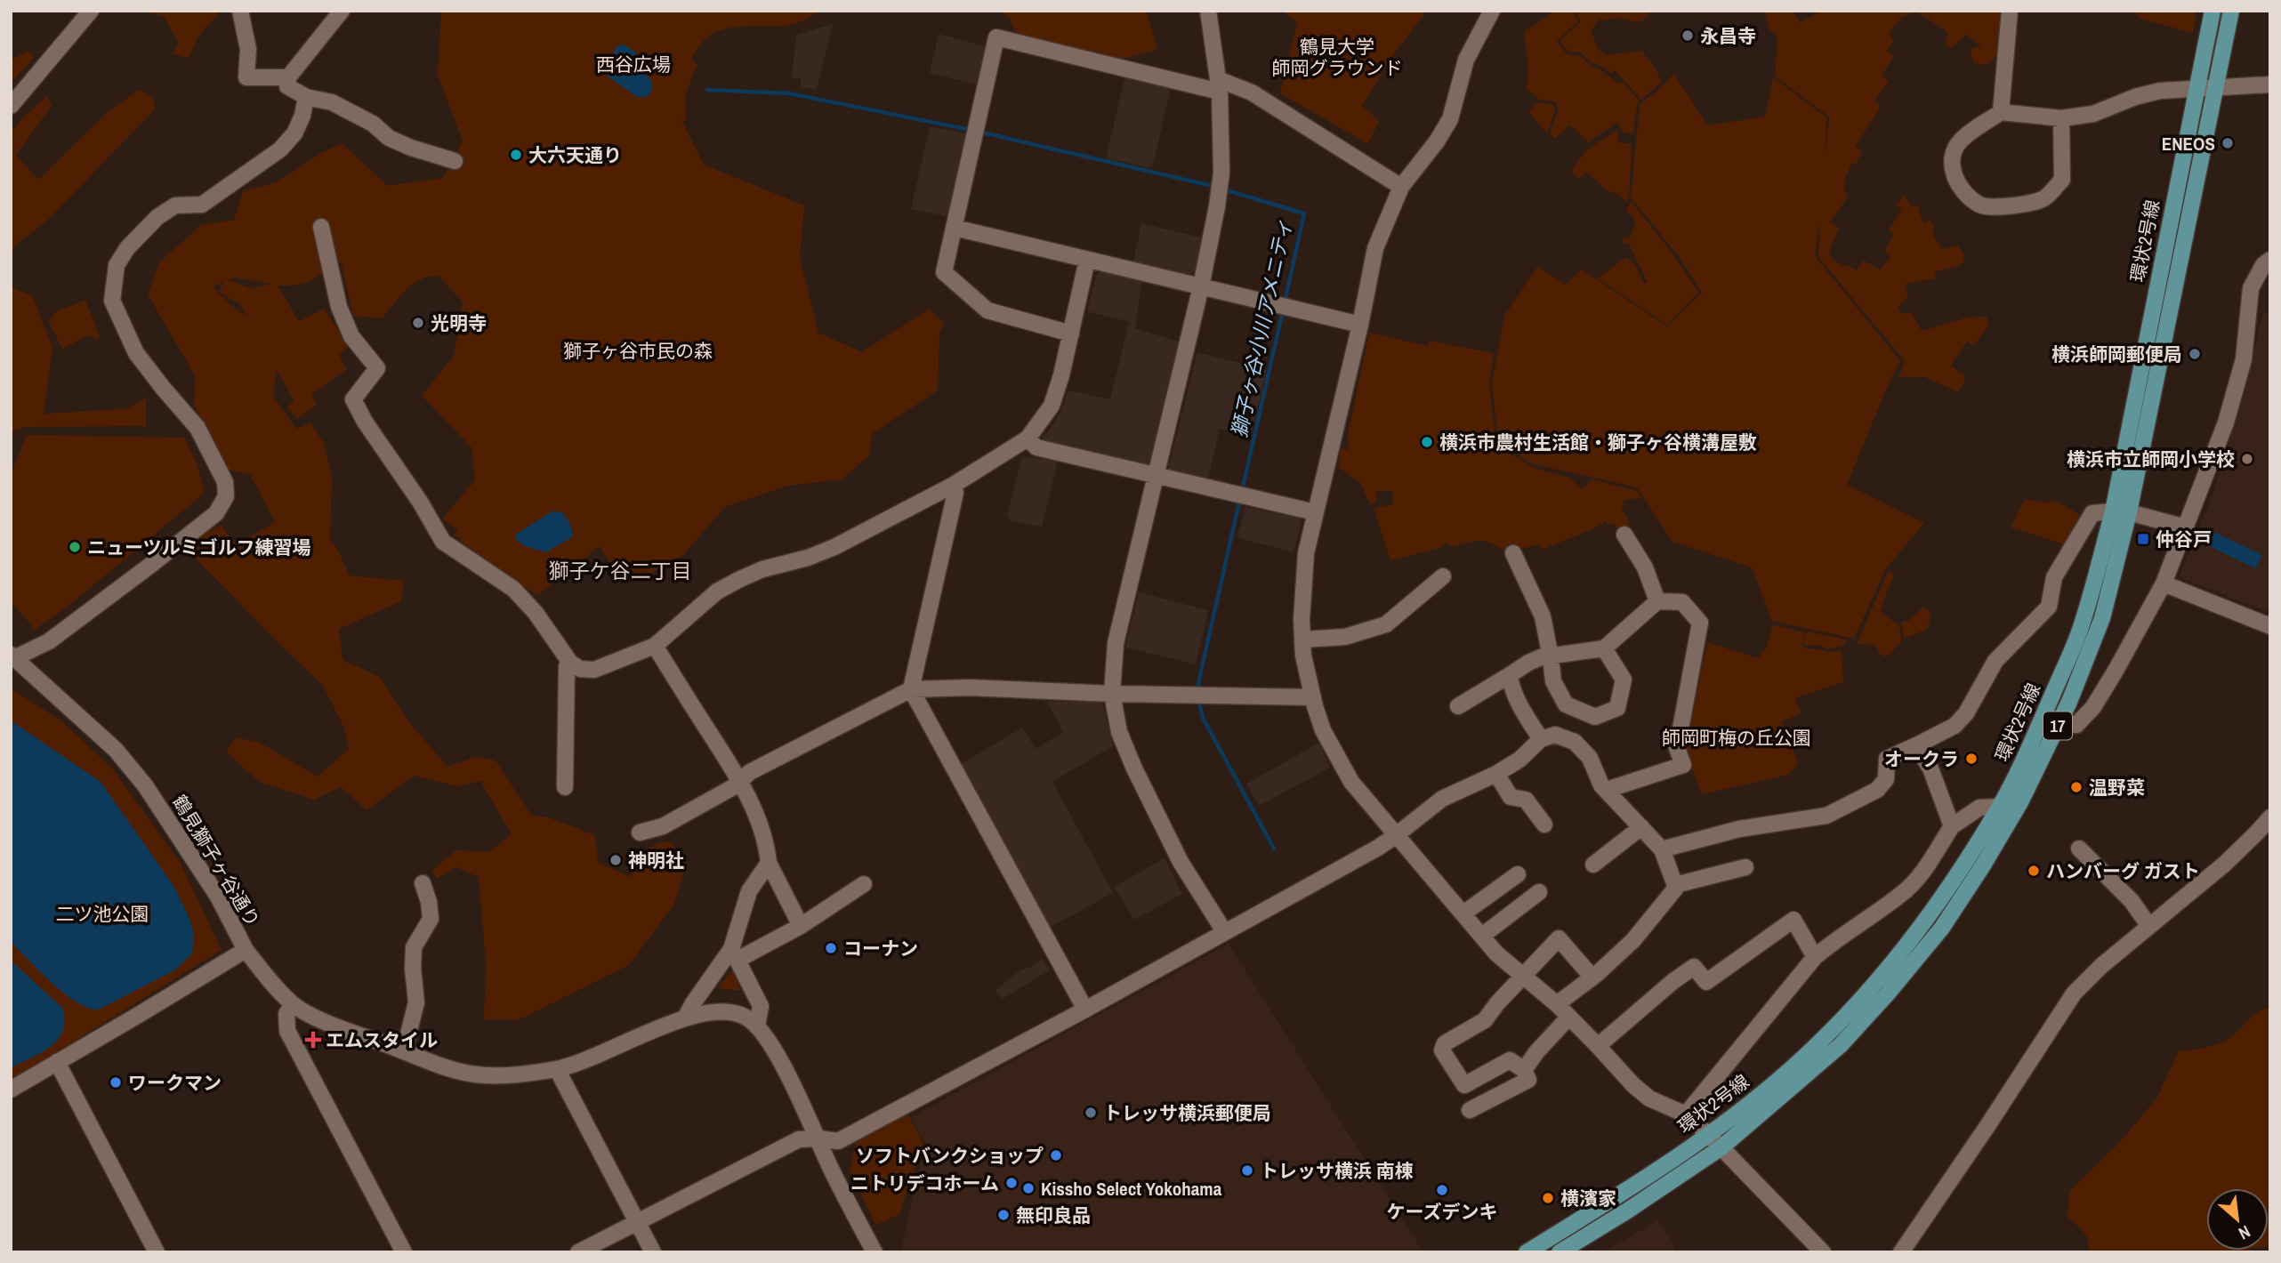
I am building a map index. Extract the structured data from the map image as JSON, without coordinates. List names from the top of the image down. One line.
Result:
{"streets":{"main road":["環状2号線","17"],"street":["鶴見獅子ヶ谷通り"]},"districts":["獅子ケ谷二丁目"],"water":["獅子ヶ谷小川アメニティ"],"parks":["鶴見大学 師岡グラウンド","西谷広場","獅子ヶ谷市民の森","師岡町梅の丘公園","二ツ池公園"],"places":{"other":["永昌寺","ENEOS","大六天通り","光明寺","横浜師岡郵便局","横浜市農村生活館・獅子ヶ谷横溝屋敷","横浜市立師岡小学校","ニューツルミゴルフ練習場","オークラ","温野菜","神明社","ハンバーグ ガスト","コーナン","ワークマン","トレッサ横浜郵便局","ソフトバンクショップ","トレッサ横浜 南棟","ニトリデコホーム","Kissho Select Yokohama","ケーズデンキ","横濱家","無印良品"],"transit":["仲谷戸"],"health":["エムスタイル"]},"north":"bottom right"}
